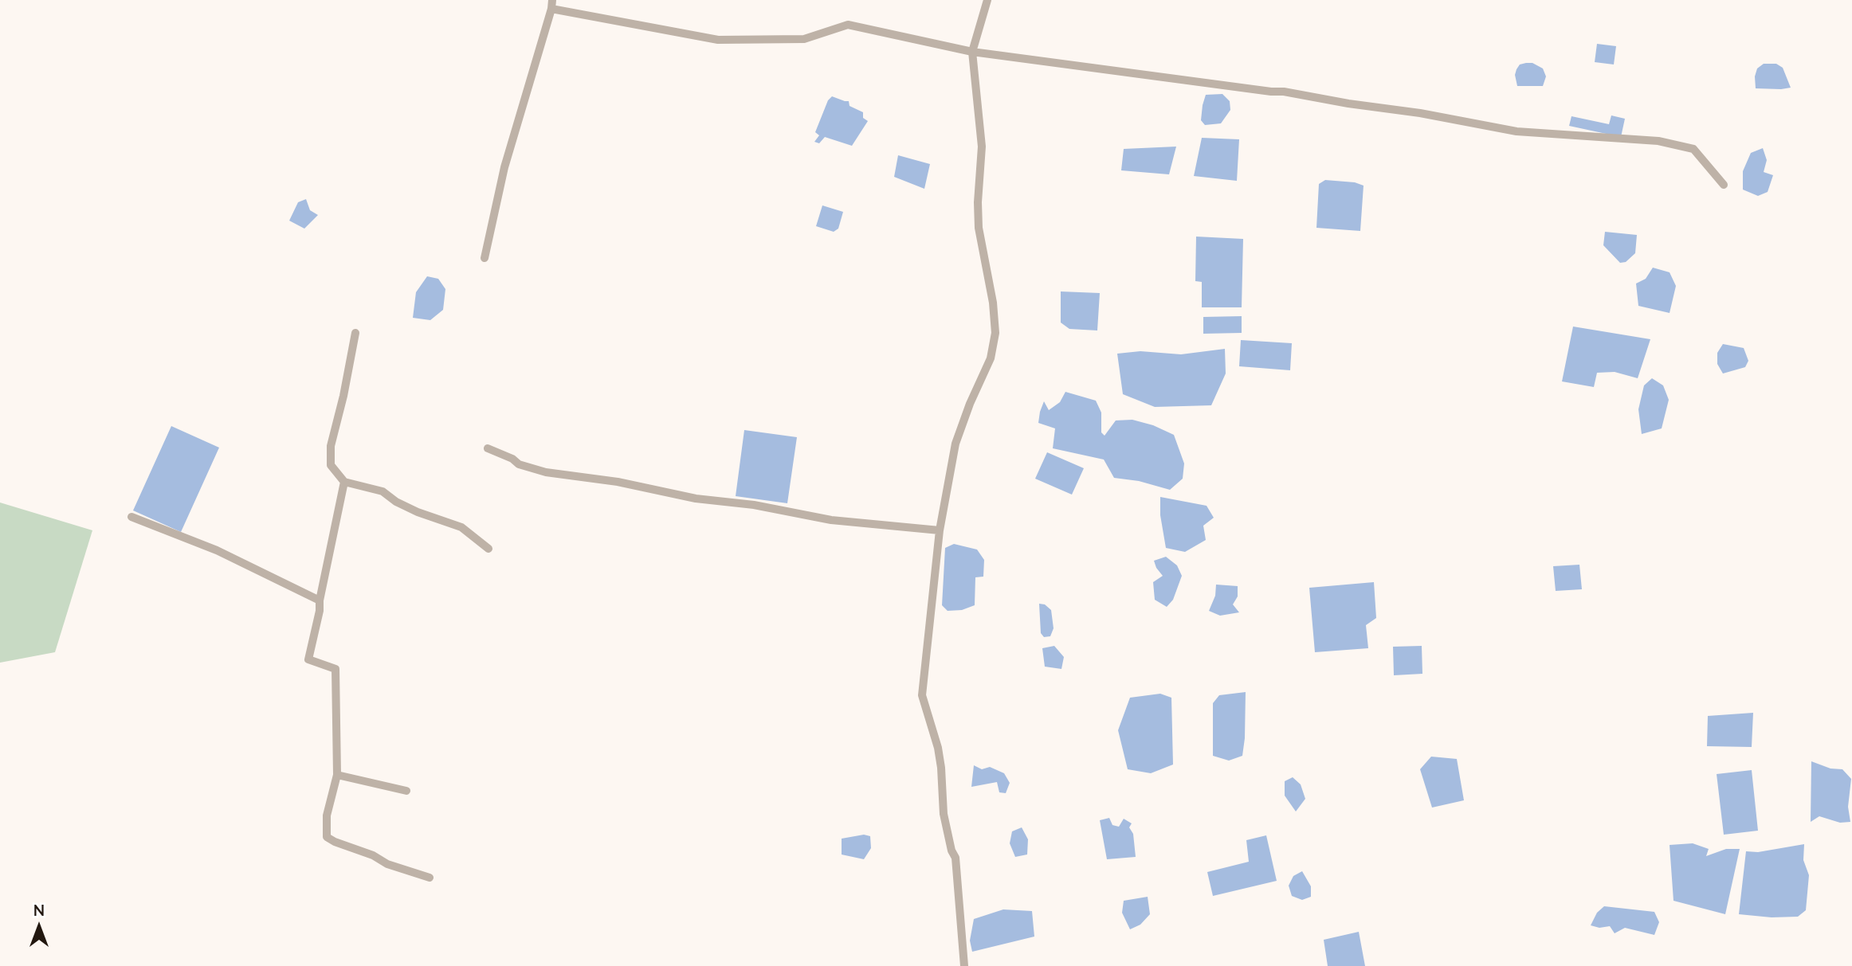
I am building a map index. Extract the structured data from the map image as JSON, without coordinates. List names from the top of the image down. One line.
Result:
{"north":"top"}
